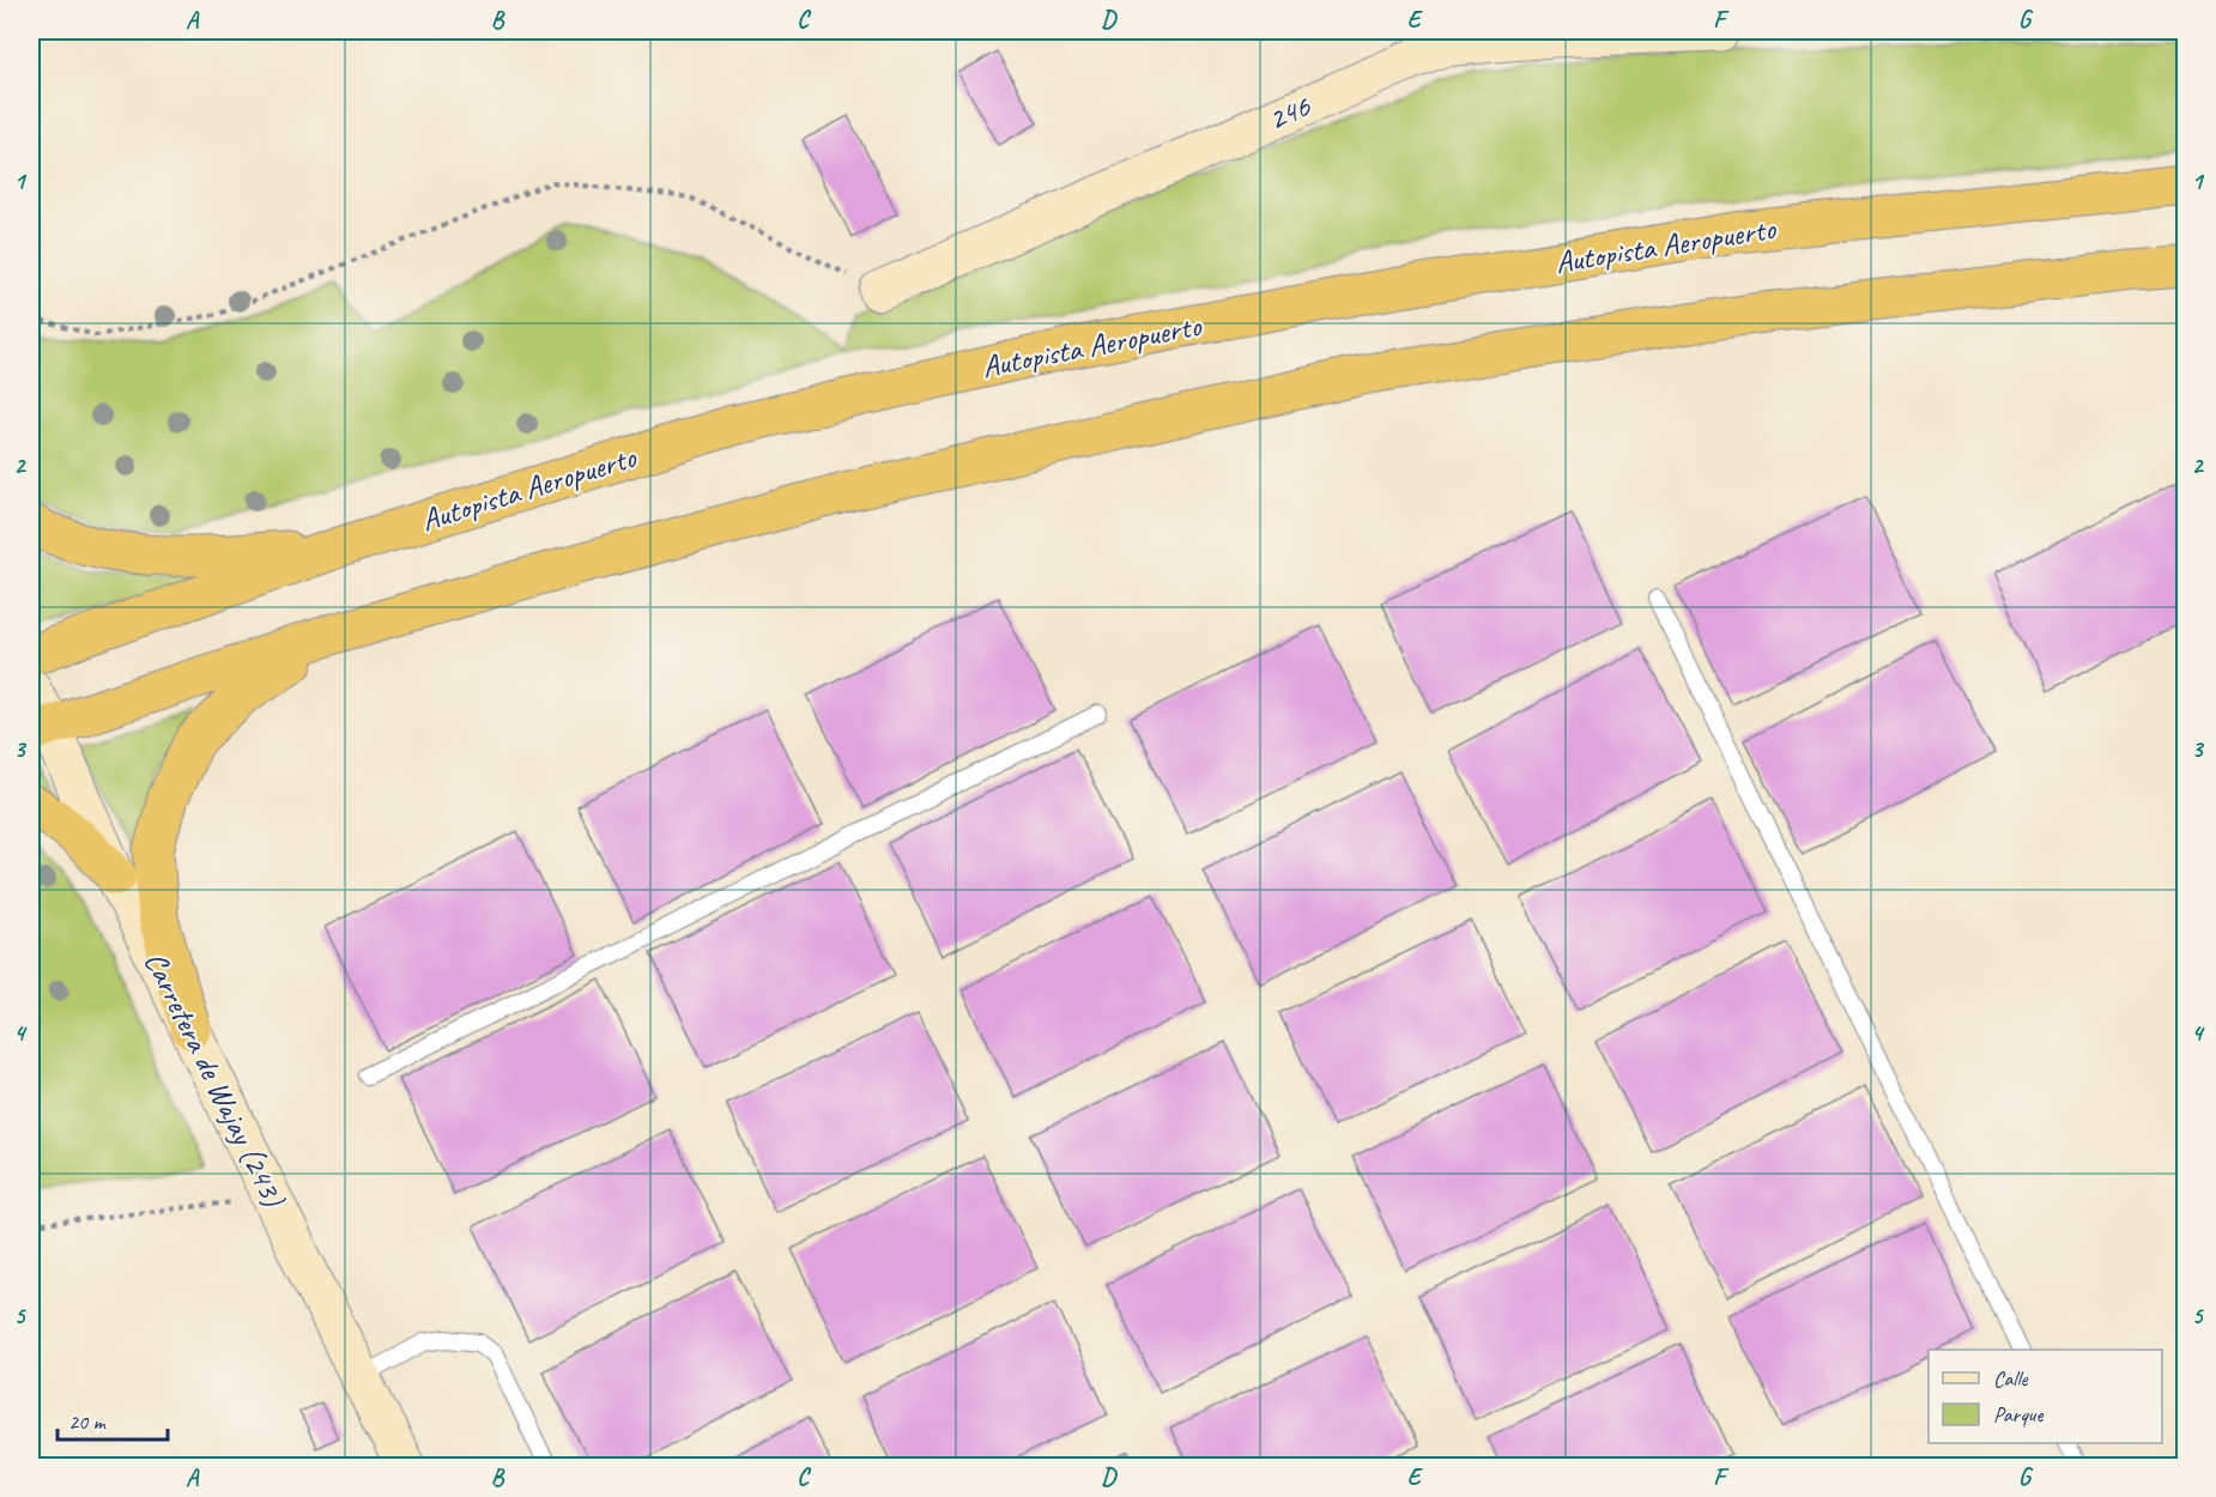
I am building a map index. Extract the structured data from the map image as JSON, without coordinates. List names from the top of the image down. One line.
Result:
{"streets":{"highway":["Autopista Aeropuerto"],"street":["246","Carretera de Wajay (243)"]},"legend":["Calle","Parque"],"scale_bar":"20 m","grid":{"columns":["A","B","C","D","E","F","G"],"rows":["1","2","3","4","5"]}}
